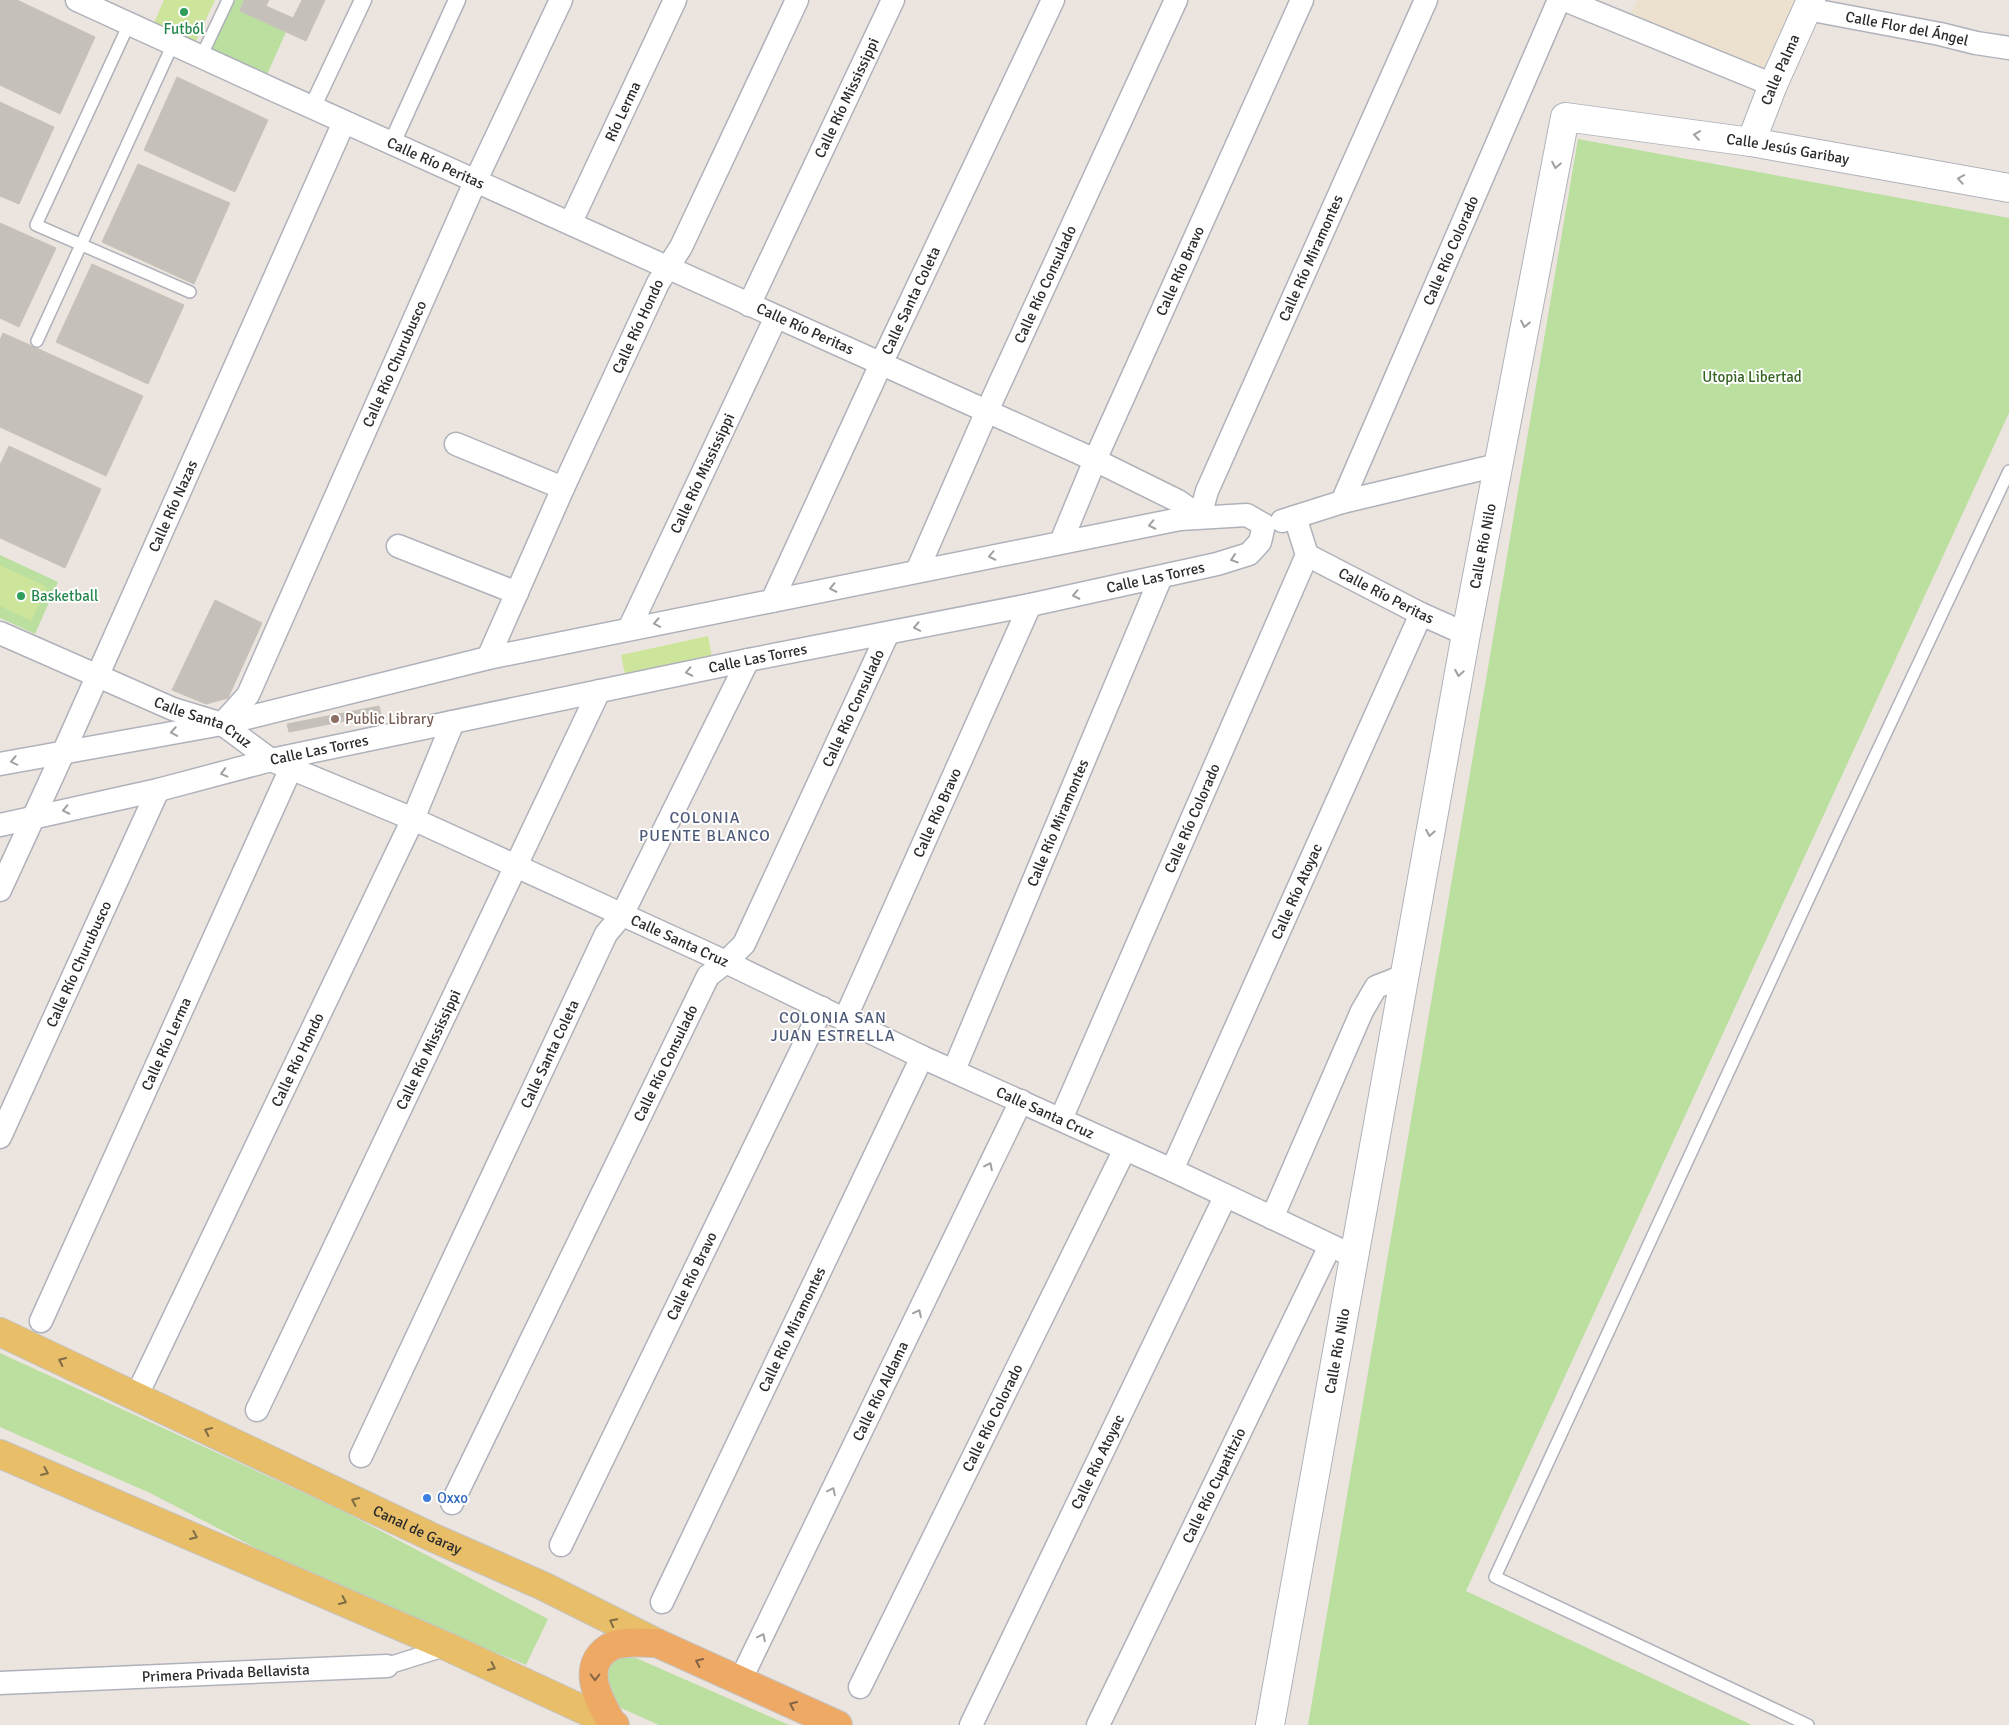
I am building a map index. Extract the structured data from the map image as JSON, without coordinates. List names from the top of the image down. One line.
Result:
{"streets":{"highway":["Canal de Garay"],"street":["Calle Flor del Ángel","Calle Palma","Calle Río Mississippi","Río Lerma","Calle Jesús Garibay","Calle Río Peritas","Calle Río Colorado","Calle Río Miramontes","Calle Río Bravo","Calle Río Consulado","Calle Santa Coleta","Calle Río Hondo","Calle Río Churubusco","Calle Río Nazas","Calle Río Nilo","Calle Las Torres","Calle Santa Cruz","Calle Río Atoyac","Calle Río Lerma","Calle Río Aldama","Calle Río Cupatitzio","Primera Privada Bellavista"]},"crossings":[["Calle Flor del Ángel","Calle Palma"],["Calle Palma","Calle Jesús Garibay"],["Calle Río Mississippi","Calle Río Peritas"],["Calle Río Mississippi","Calle Las Torres"],["Calle Río Mississippi","Calle Santa Cruz"],["Río Lerma","Calle Río Peritas"],["Calle Jesús Garibay","Calle Río Nilo"],["Calle Río Peritas","Calle Río Colorado"],["Calle Río Peritas","Calle Río Miramontes"],["Calle Río Peritas","Calle Río Bravo"],["Calle Río Peritas","Calle Río Consulado"],["Calle Río Peritas","Calle Santa Coleta"],["Calle Río Peritas","Calle Río Hondo"],["Calle Río Peritas","Calle Río Churubusco"],["Calle Río Peritas","Calle Río Nazas"],["Calle Río Peritas","Calle Río Nilo"],["Calle Río Peritas","Calle Río Atoyac"],["Calle Río Colorado","Calle Santa Cruz"],["Calle Río Miramontes","Calle Las Torres"],["Calle Río Miramontes","Calle Santa Cruz"],["Calle Río Bravo","Calle Las Torres"],["Calle Río Bravo","Calle Santa Cruz"],["Calle Río Consulado","Calle Las Torres"],["Calle Río Consulado","Calle Santa Cruz"],["Calle Santa Coleta","Calle Las Torres"],["Calle Santa Coleta","Calle Santa Cruz"],["Calle Río Hondo","Calle Las Torres"],["Calle Río Hondo","Calle Santa Cruz"],["Calle Río Hondo","Canal de Garay"],["Calle Río Churubusco","Calle Las Torres"],["Calle Río Churubusco","Calle Santa Cruz"],["Calle Río Nazas","Calle Las Torres"],["Calle Río Nazas","Calle Santa Cruz"],["Calle Río Nilo","Calle Santa Cruz"],["Calle Las Torres","Calle Santa Cruz"],["Calle Las Torres","Calle Río Lerma"],["Calle Santa Cruz","Calle Río Atoyac"],["Calle Santa Cruz","Calle Río Lerma"],["Calle Santa Cruz","Calle Río Aldama"],["Calle Santa Cruz","Calle Río Cupatitzio"],["Calle Río Aldama","Canal de Garay"]],"one_way":["Calle Río Nilo","Calle Río Aldama"],"districts":["COLONIA PUENTE BLANCO","COLONIA SAN JUAN ESTRELLA"],"parks":["Utopia Libertad"],"places":["Futból","Basketball","Public Library","Oxxo"]}
